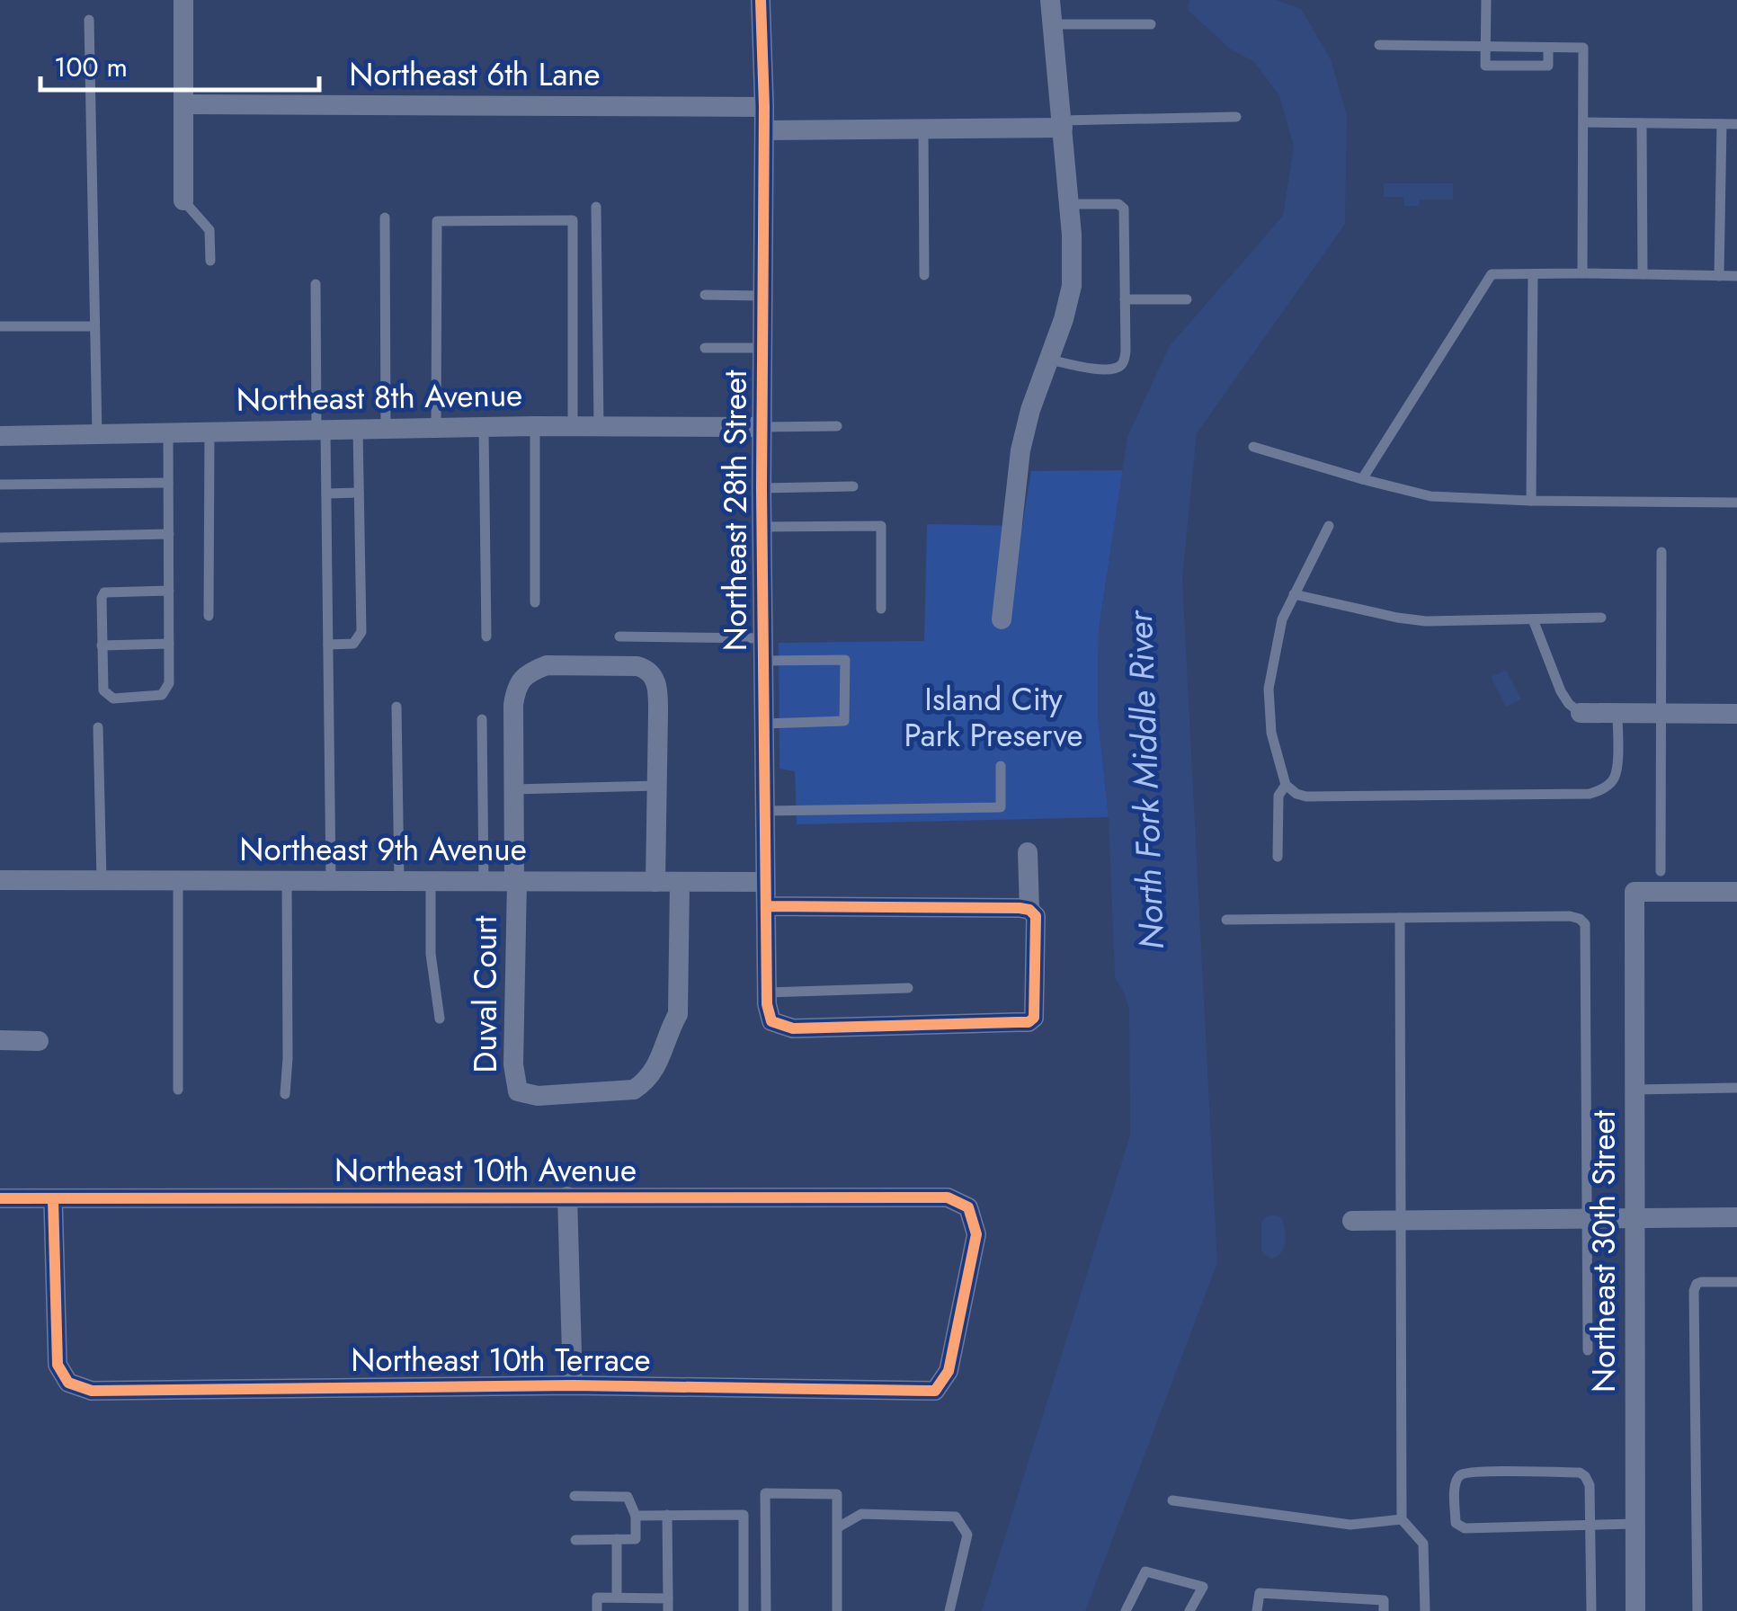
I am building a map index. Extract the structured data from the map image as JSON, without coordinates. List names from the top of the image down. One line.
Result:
{"streets":{"street":["Northeast 6th Lane","Northeast 8th Avenue","Northeast 28th Street","Northeast 9th Avenue","Duval Court","Northeast 10th Avenue","Northeast 30th Street","Northeast 10th Terrace"]},"crossings":[["Northeast 6th Lane","Northeast 28th Street"],["Northeast 8th Avenue","Northeast 28th Street"],["Northeast 28th Street","Northeast 9th Avenue"],["Northeast 9th Avenue","Duval Court"],["Northeast 10th Avenue","Northeast 10th Terrace"]],"water":["North Fork Middle River"],"parks":["Island City Park Preserve"],"scale_bar":"100 m"}
